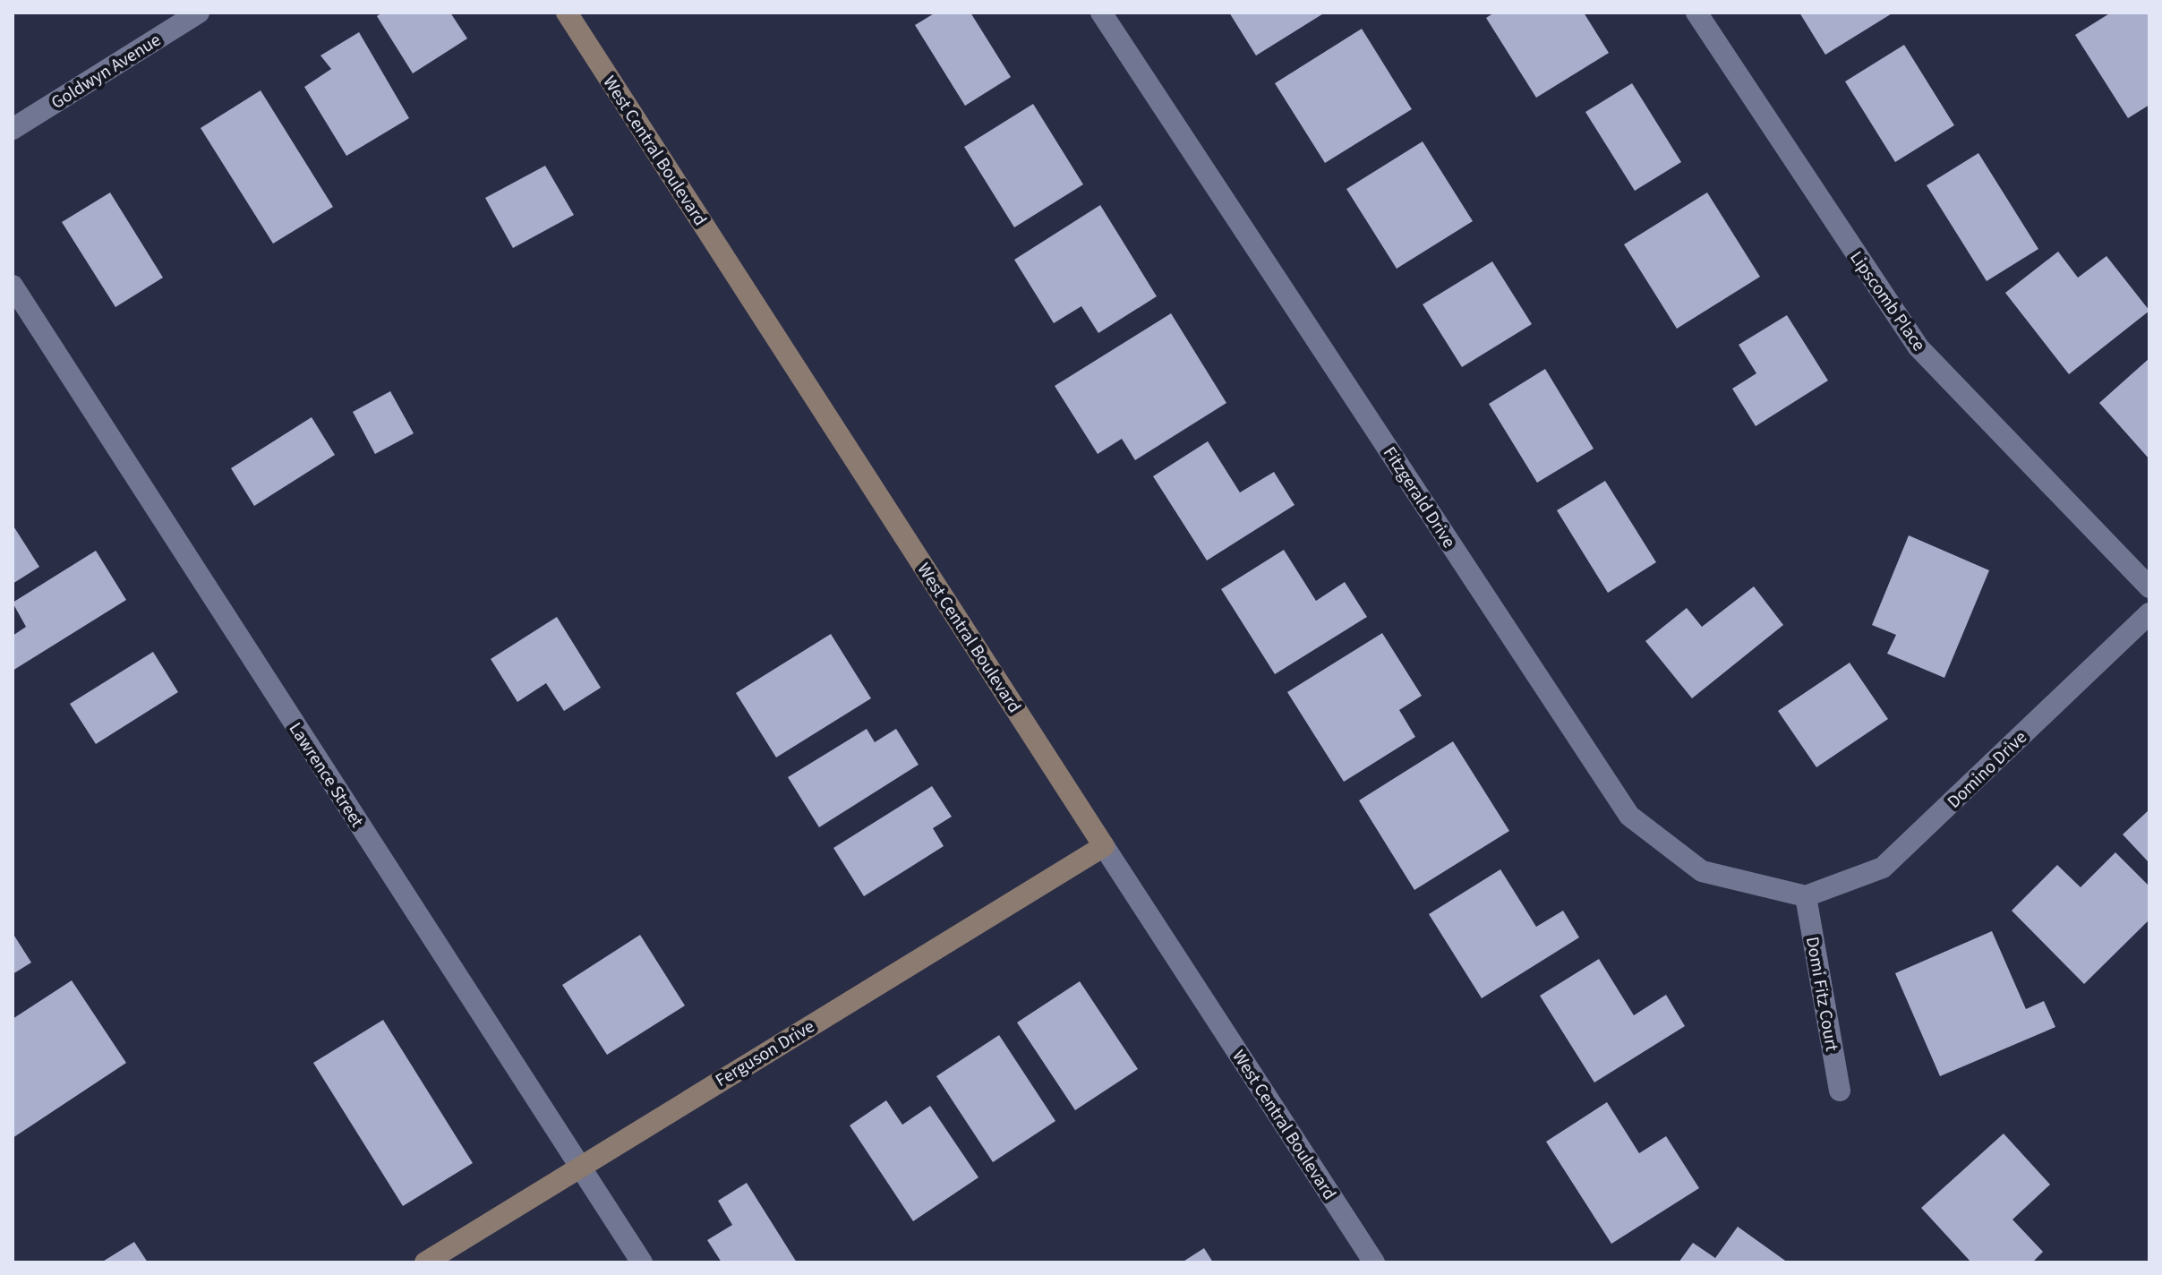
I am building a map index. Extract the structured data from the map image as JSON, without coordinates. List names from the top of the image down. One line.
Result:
{"streets":{"street":["Goldwyn Avenue","West Central Boulevard","Lipscomb Place","Fitzgerald Drive","Domino Drive","Lawrence Street","Domi Fitz Court","Ferguson Drive"]},"crossings":[["West Central Boulevard","Ferguson Drive"],["Fitzgerald Drive","Domino Drive"],["Fitzgerald Drive","Domi Fitz Court"],["Domino Drive","Domi Fitz Court"],["Lawrence Street","Ferguson Drive"]]}
